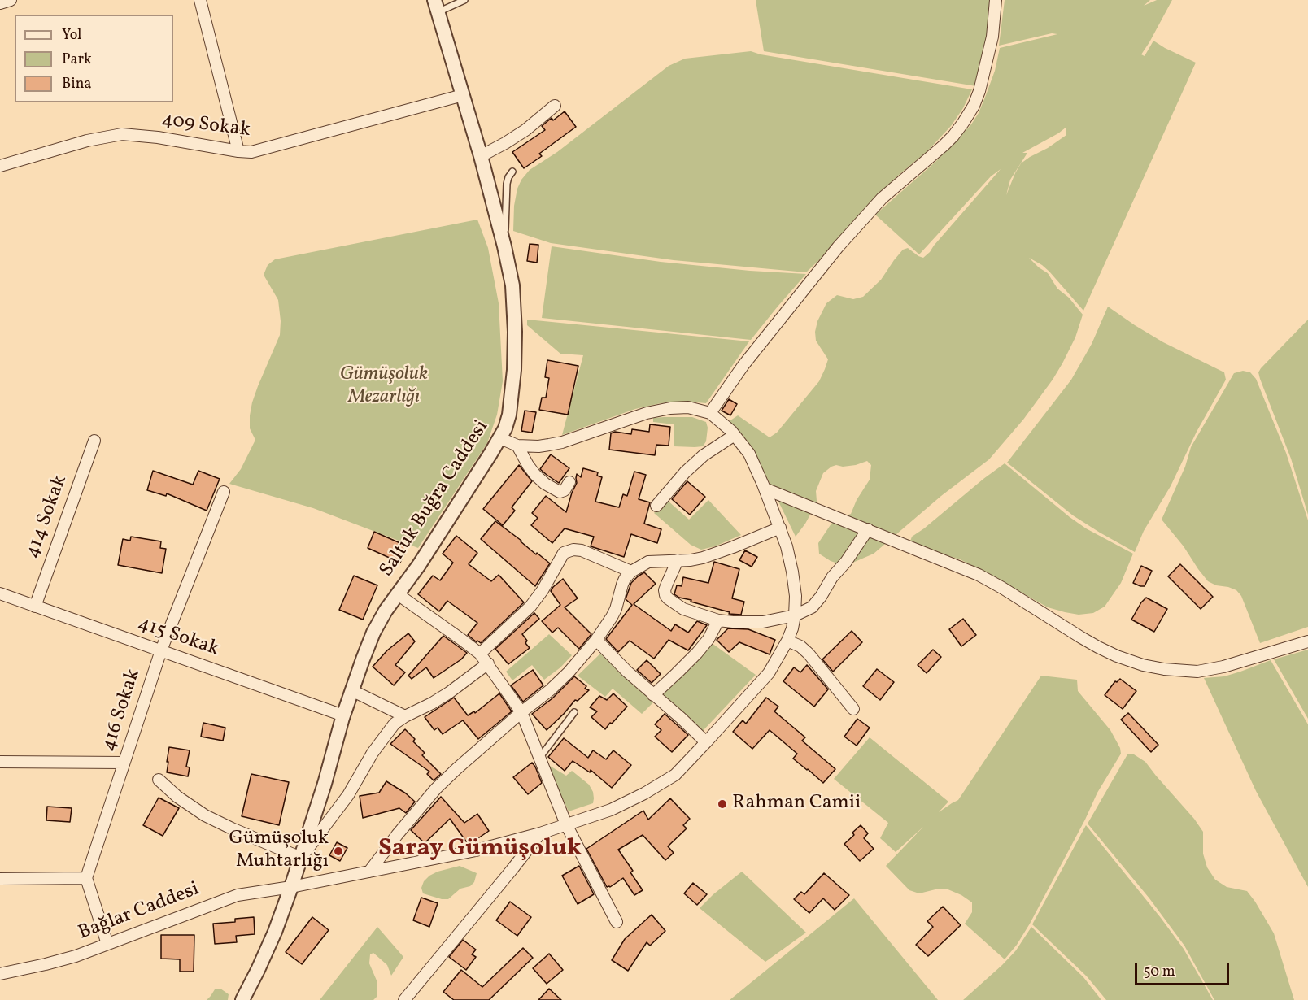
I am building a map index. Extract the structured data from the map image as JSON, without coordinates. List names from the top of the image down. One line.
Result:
{"streets":{"street":["409 Sokak","Saltuk Buğra Caddesi","414 Sokak","415 Sokak","416 Sokak","Bağlar Caddesi"]},"crossings":[["409 Sokak","Saltuk Buğra Caddesi"],["Saltuk Buğra Caddesi","415 Sokak"],["Saltuk Buğra Caddesi","Bağlar Caddesi"],["414 Sokak","415 Sokak"],["415 Sokak","416 Sokak"]],"districts":["Saray Gümüşoluk"],"parks":["Gümüşoluk Mezarlığı"],"places":["Rahman Camii","Gümüşoluk Muhtarlığı"],"legend":["Yol","Park","Bina"],"scale_bar":"50 m"}
